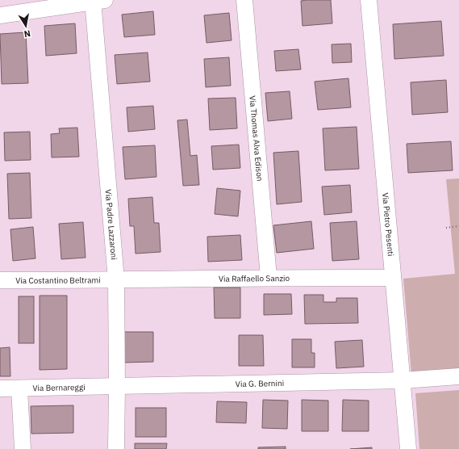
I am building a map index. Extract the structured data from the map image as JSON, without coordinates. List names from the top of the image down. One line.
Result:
{"streets":{"street":["Via Thomas Alva Edison","Via Padre Lazzaroni","Via Pietro Pesenti","Via Raffaello Sanzio","Via Costantino Beltrami","Via G. Bernini","Via Bernareggi"]},"crossings":[["Via Thomas Alva Edison","Via Raffaello Sanzio"],["Via Padre Lazzaroni","Via Raffaello Sanzio"],["Via Padre Lazzaroni","Via Costantino Beltrami"],["Via Padre Lazzaroni","Via G. Bernini"],["Via Padre Lazzaroni","Via Bernareggi"],["Via Pietro Pesenti","Via Raffaello Sanzio"],["Via Pietro Pesenti","Via G. Bernini"],["Via Raffaello Sanzio","Via Costantino Beltrami"],["Via G. Bernini","Via Bernareggi"]],"north":"bottom"}
